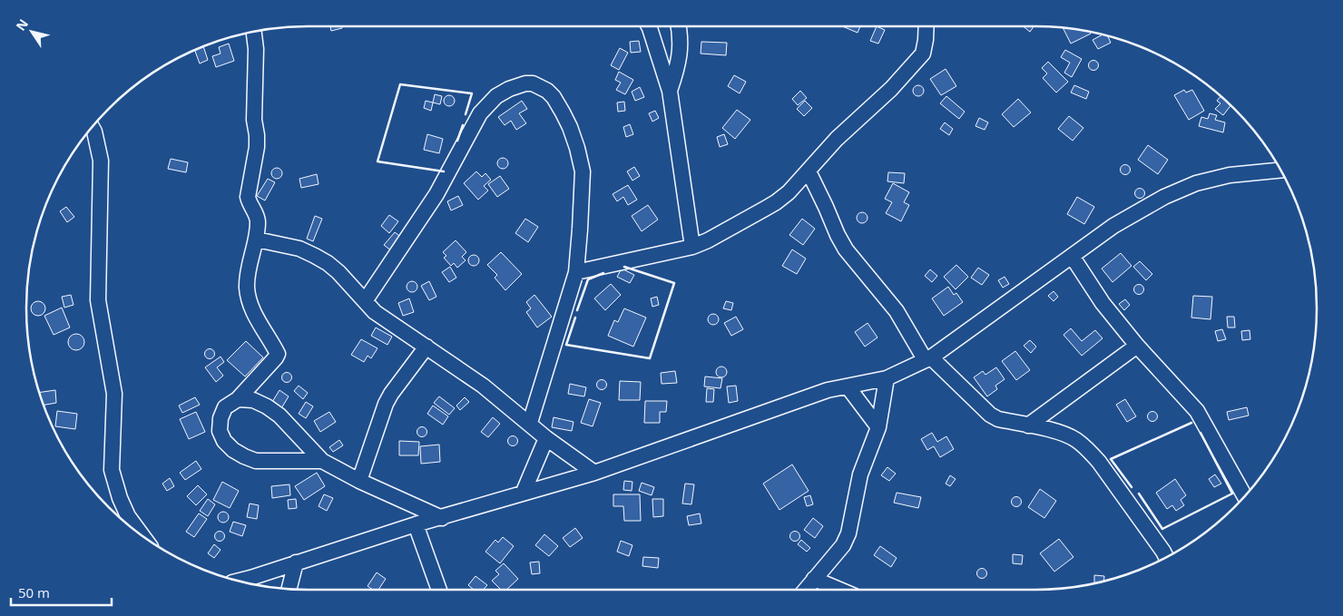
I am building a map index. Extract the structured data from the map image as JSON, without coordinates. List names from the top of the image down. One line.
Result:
{"scale_bar":"50 m","north":"top left"}
